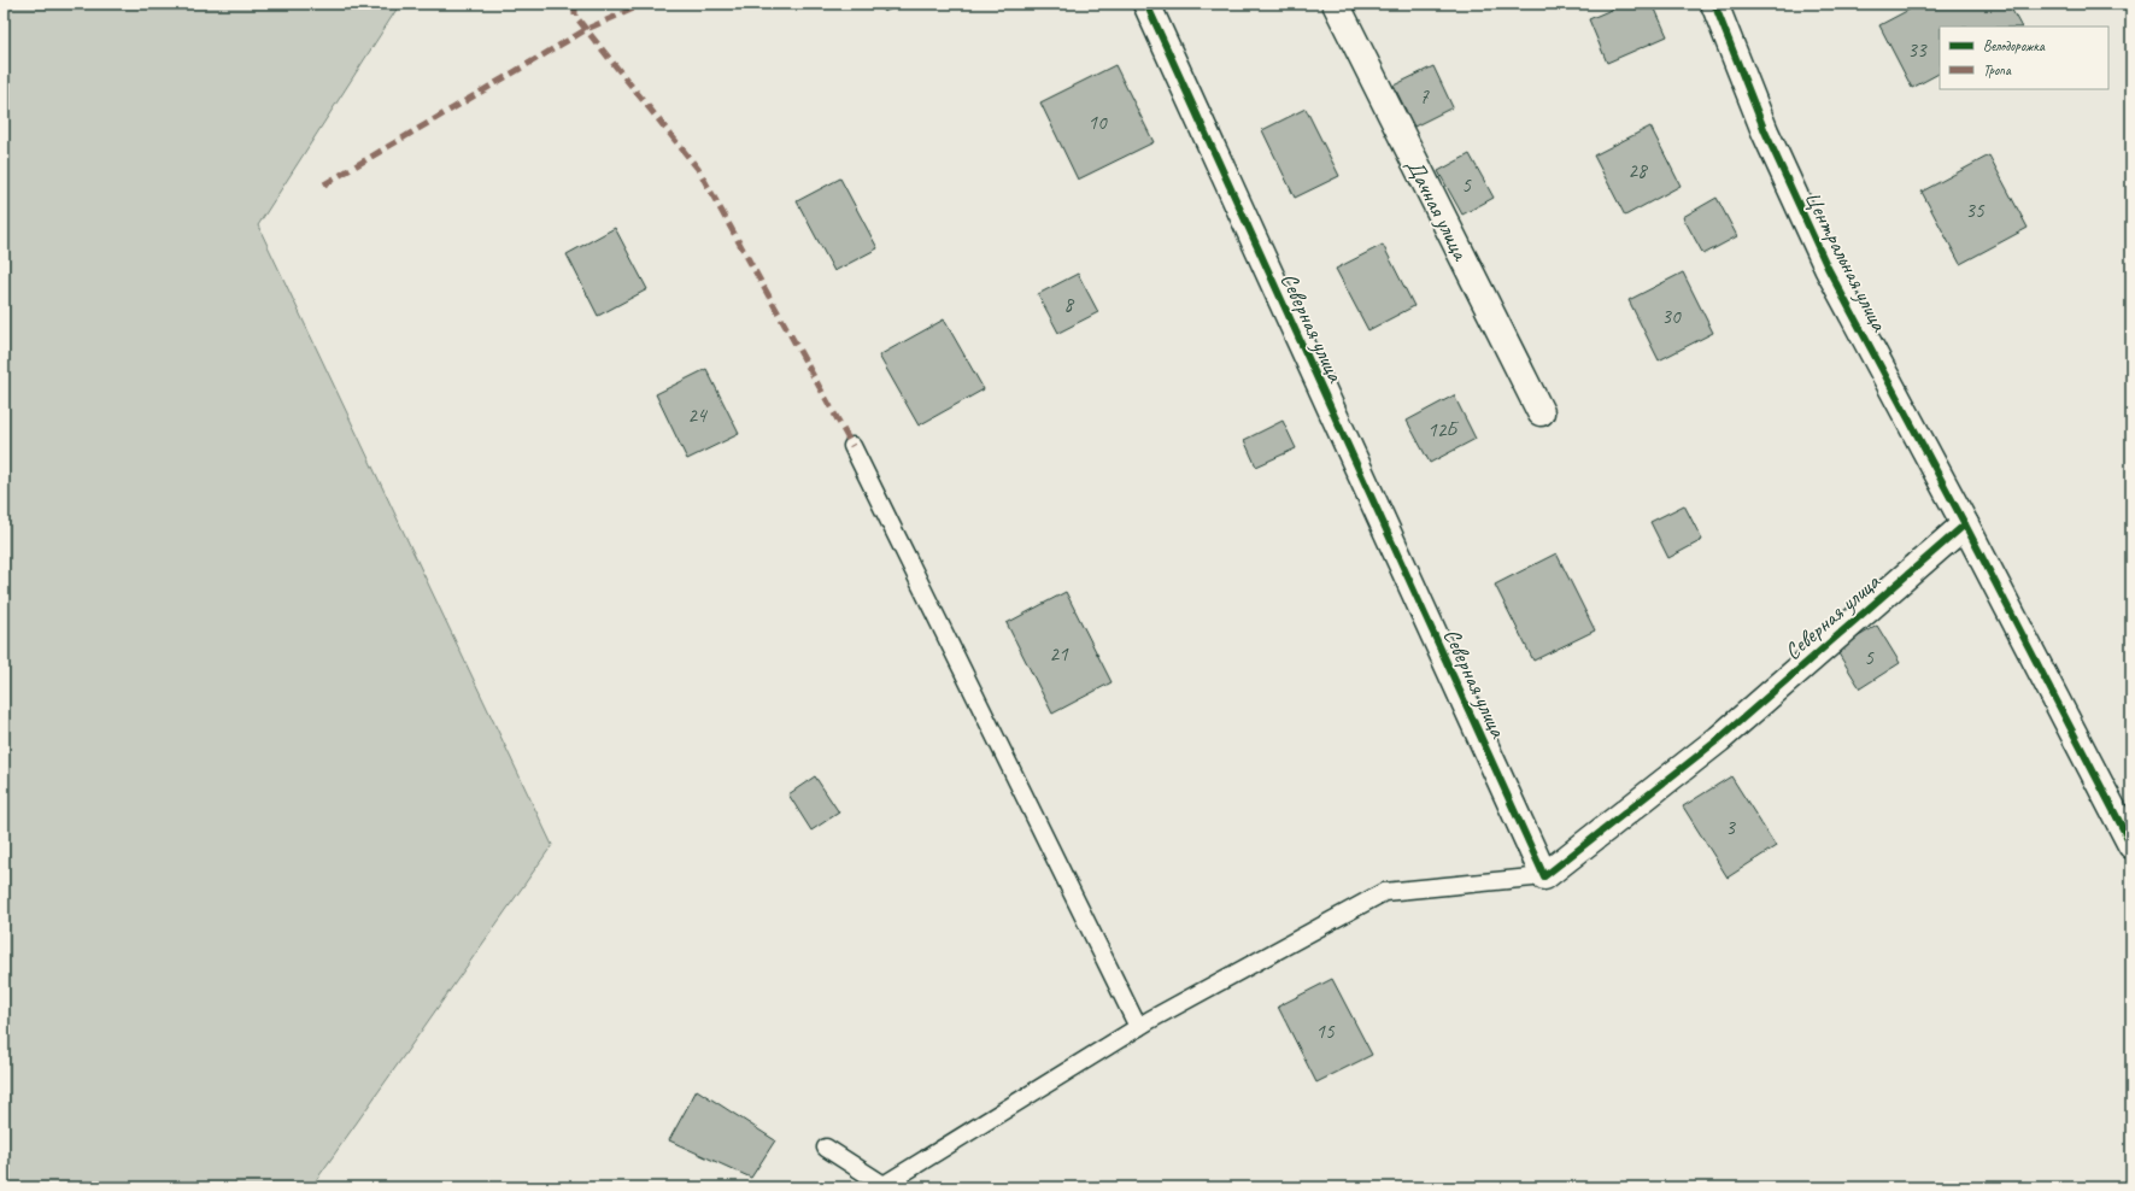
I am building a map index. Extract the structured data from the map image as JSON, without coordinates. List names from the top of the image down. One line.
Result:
{"streets":{"street":["Дачная улица","Центральная улица","Северная улица"]},"crossings":[["Центральная улица","Северная улица"]],"house_numbers":["33","7","10","28","5","35","8","30","24","12Б","21","5","3","15"],"legend":["Велодорожка","Тропа"]}
